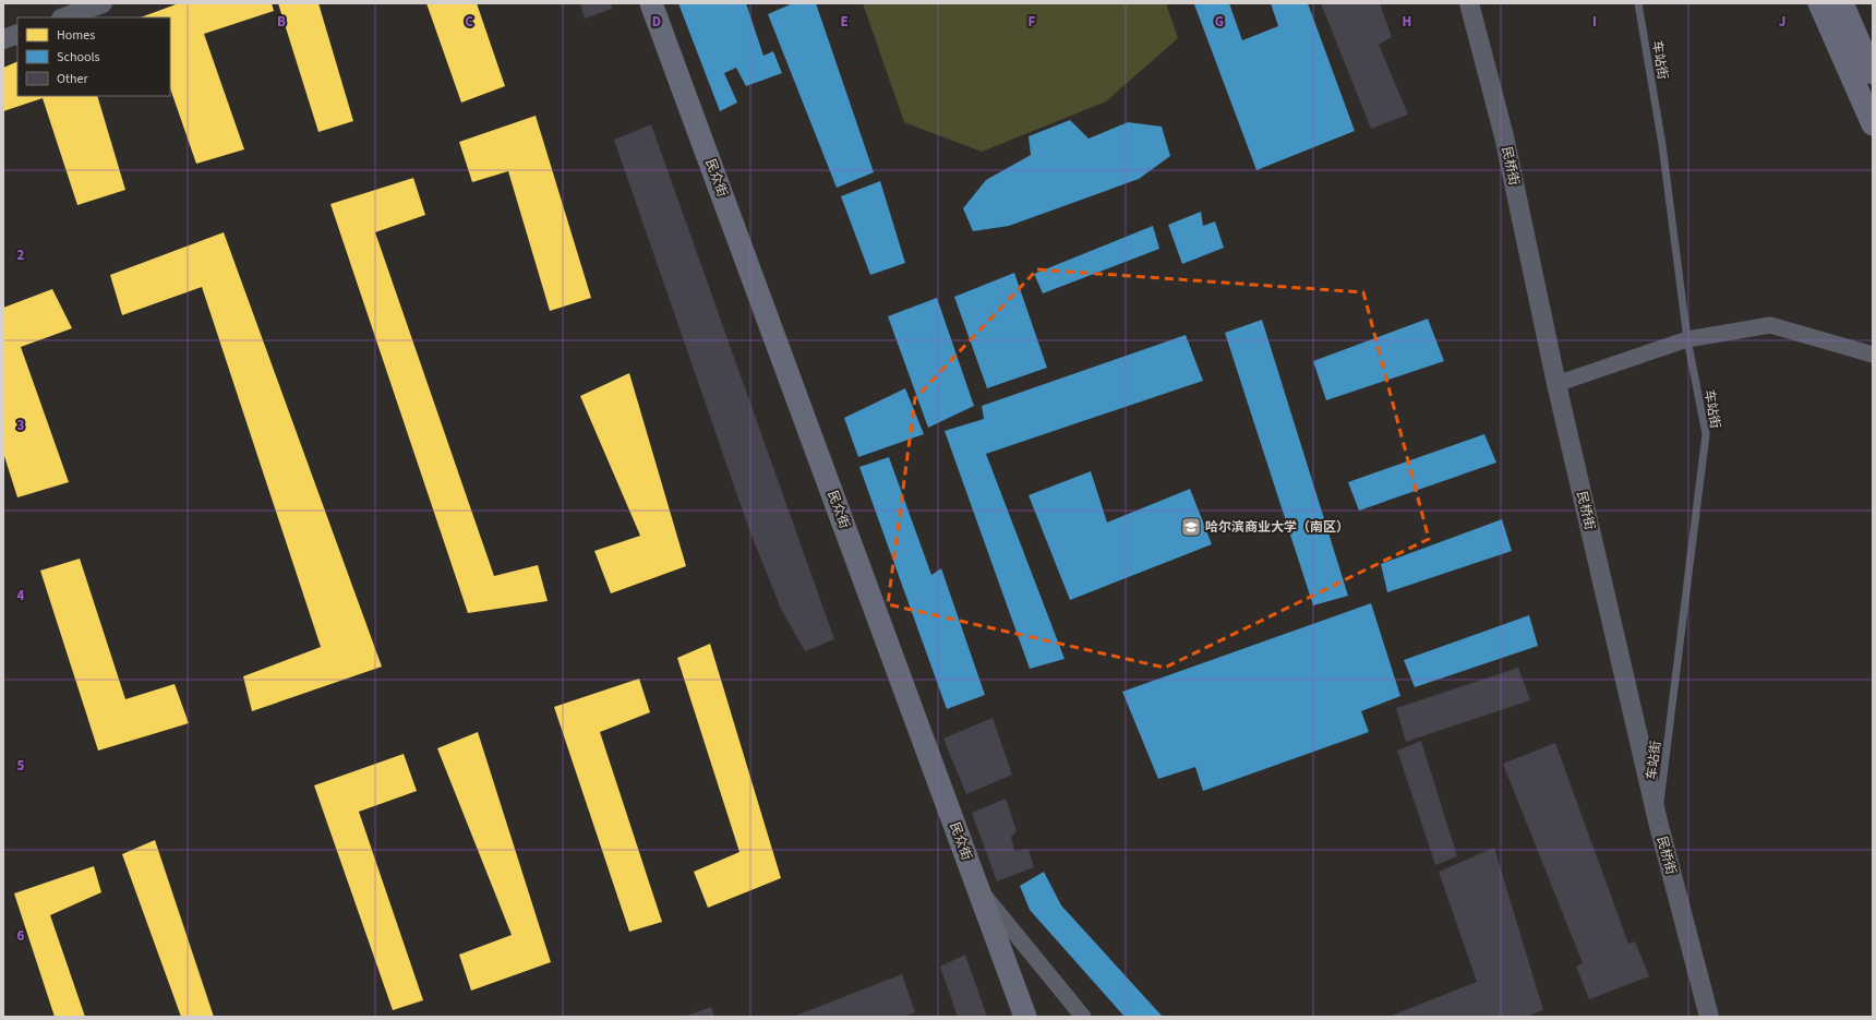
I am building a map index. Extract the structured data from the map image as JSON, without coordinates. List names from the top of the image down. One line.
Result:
{"streets":{"main road":["民众街"],"street":["民桥街"],"lane":["车站街"]},"crossings":[["车站街","民桥街"]],"places":{"school or university":["哈尔滨商业大学（南区）"]},"legend":["Homes","Schools","Other"],"grid":{"columns":["B","C","D","E","F","G","H","I","J"],"rows":["2","3","4","5","6"]}}
